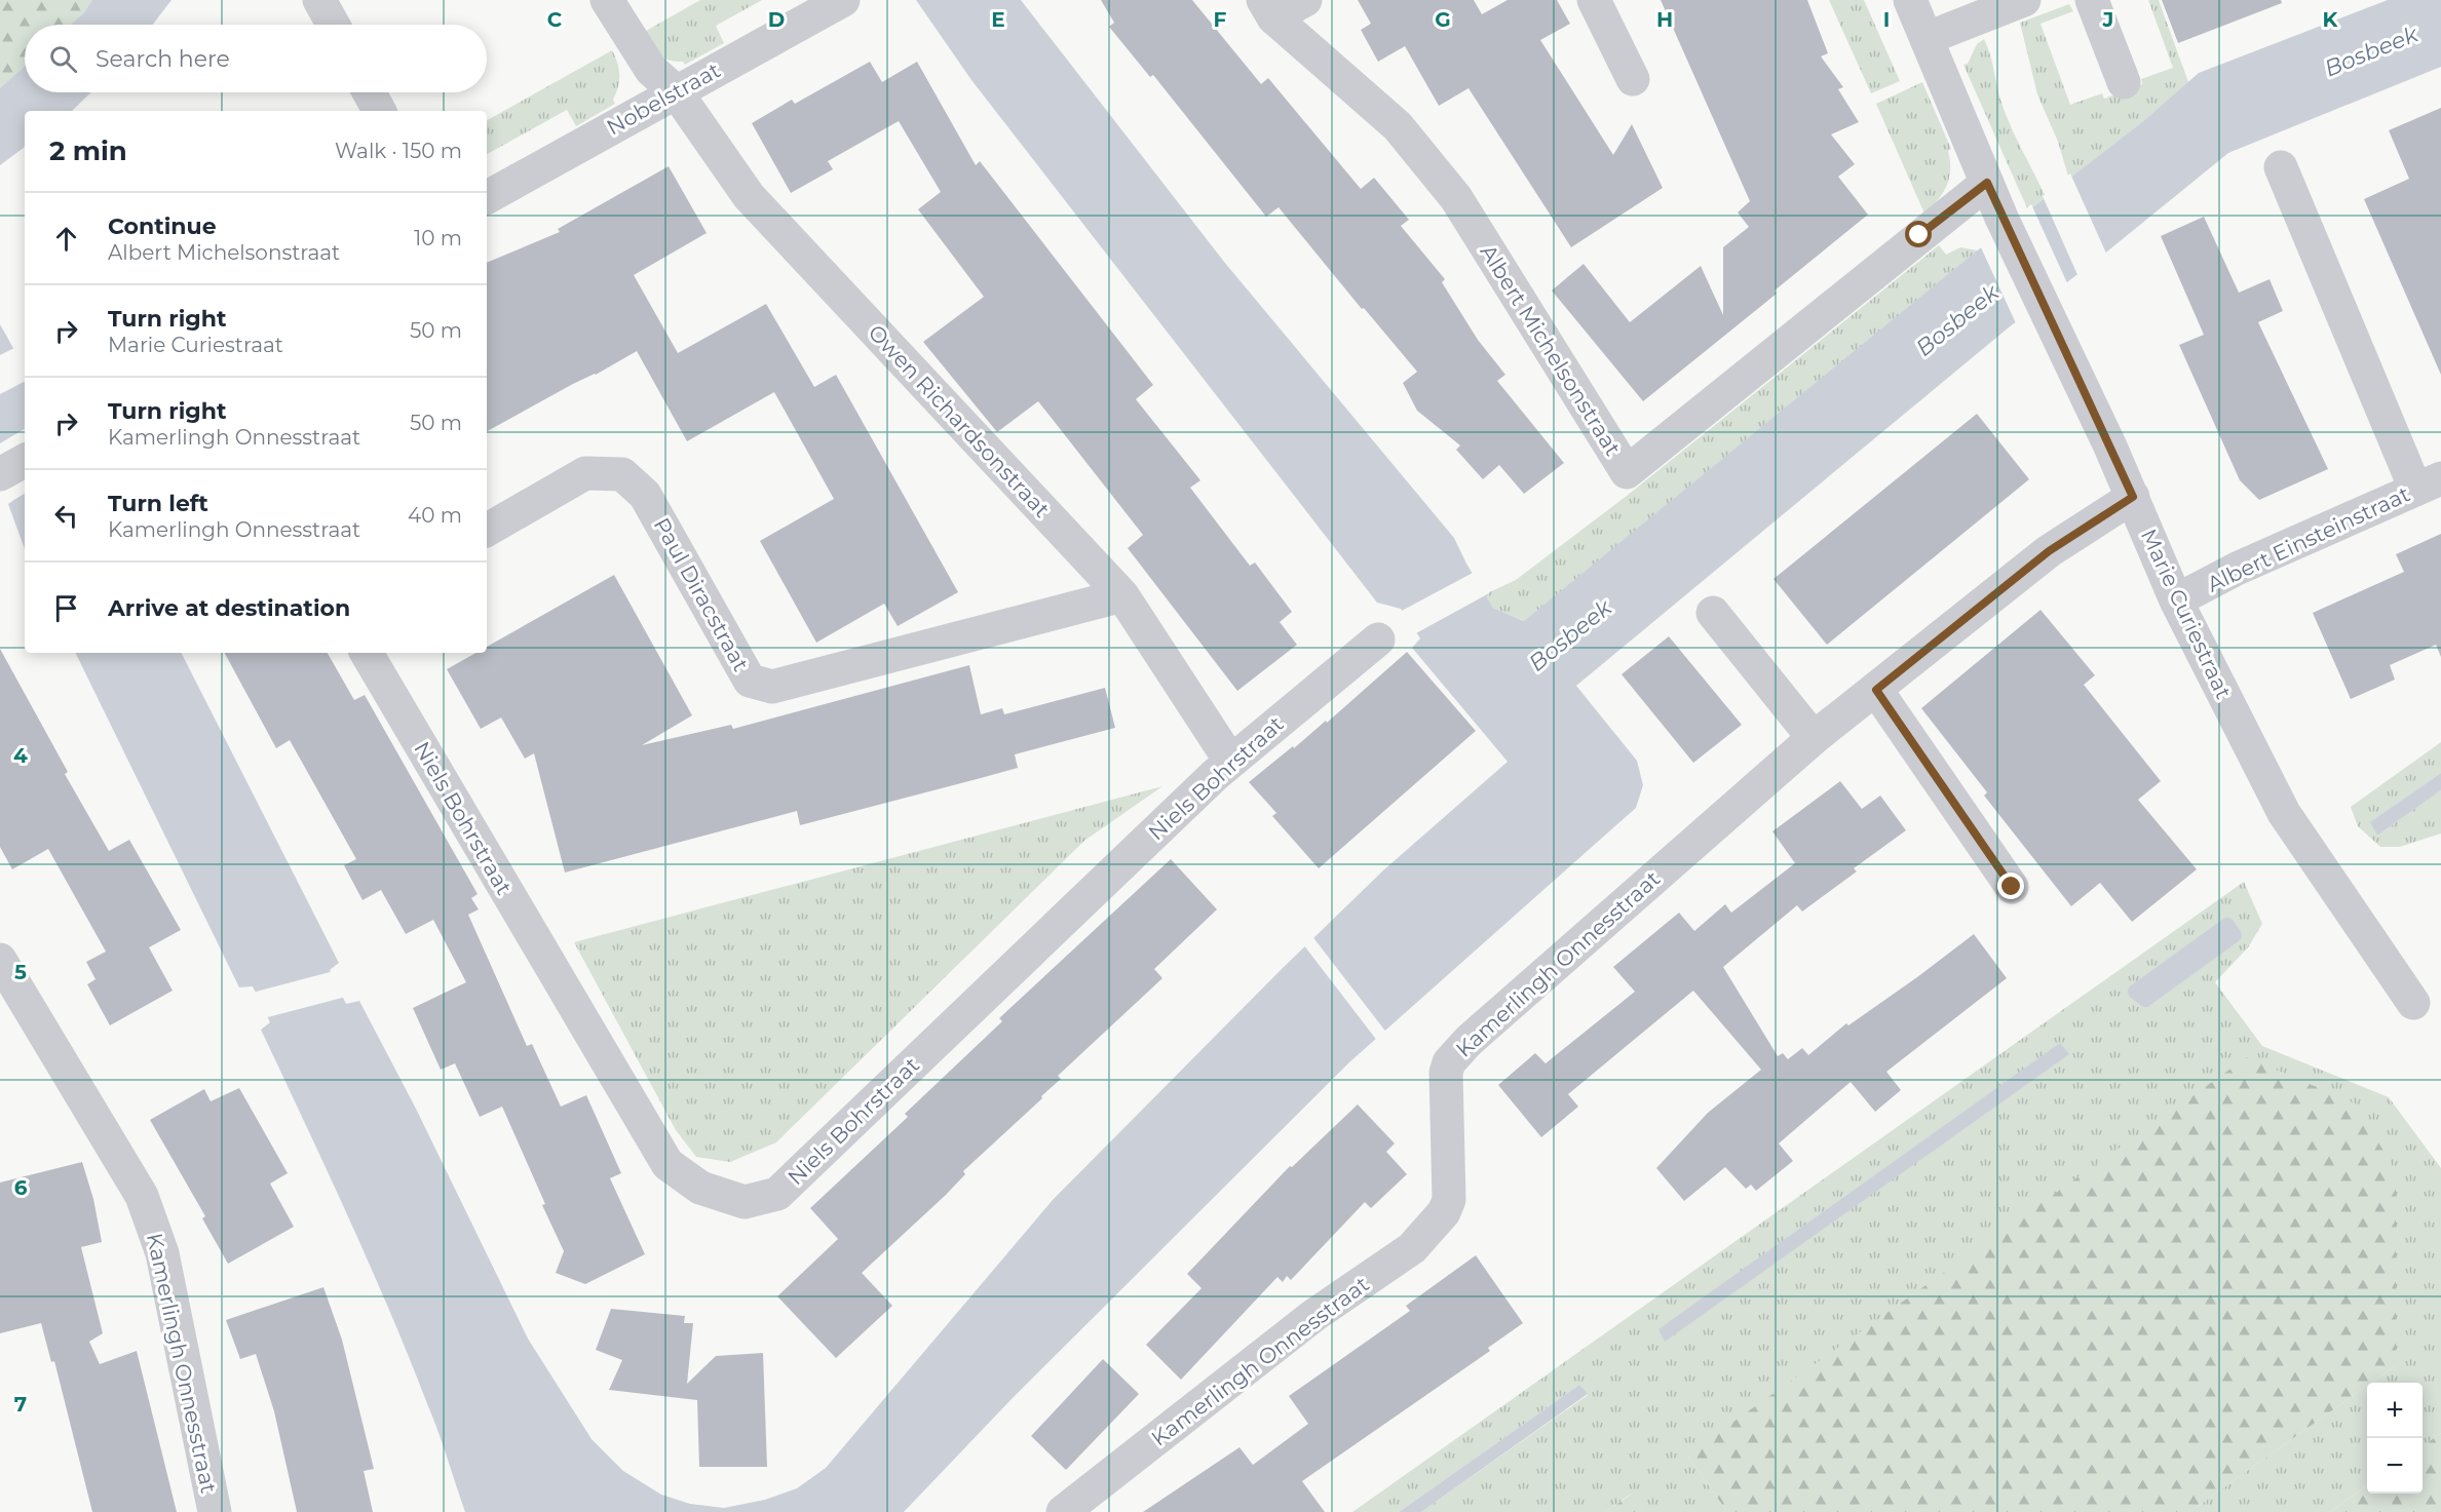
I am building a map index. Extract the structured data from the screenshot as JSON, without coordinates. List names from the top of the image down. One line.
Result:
{"streets":{"street":["Nobelstraat","Albert Michelsonstraat","Owen Richardsonstraat","Albert Einsteinstraat","Paul Diracstraat","Marie Curiestraat","Niels Bohrstraat","Kamerlingh Onnesstraat"]},"crossings":[["Nobelstraat","Owen Richardsonstraat"],["Albert Michelsonstraat","Marie Curiestraat"],["Owen Richardsonstraat","Paul Diracstraat"],["Owen Richardsonstraat","Niels Bohrstraat"],["Albert Einsteinstraat","Marie Curiestraat"],["Marie Curiestraat","Kamerlingh Onnesstraat"]],"water":["Bosbeek"],"page":{"search":"Search here","heading":["2 min","Walk · 150 m"],"list":[["Continue","Albert Michelsonstraat","10 m"],["Turn right","Marie Curiestraat","50 m"],["Turn right","Kamerlingh Onnesstraat","50 m"],["Turn left","Kamerlingh Onnesstraat","40 m"],"Arrive at destination"],"map_buttons":["+","−"]},"grid":{"columns":["C","D","E","F","G","H","I","J","K"],"rows":["4","5","6","7"]}}
